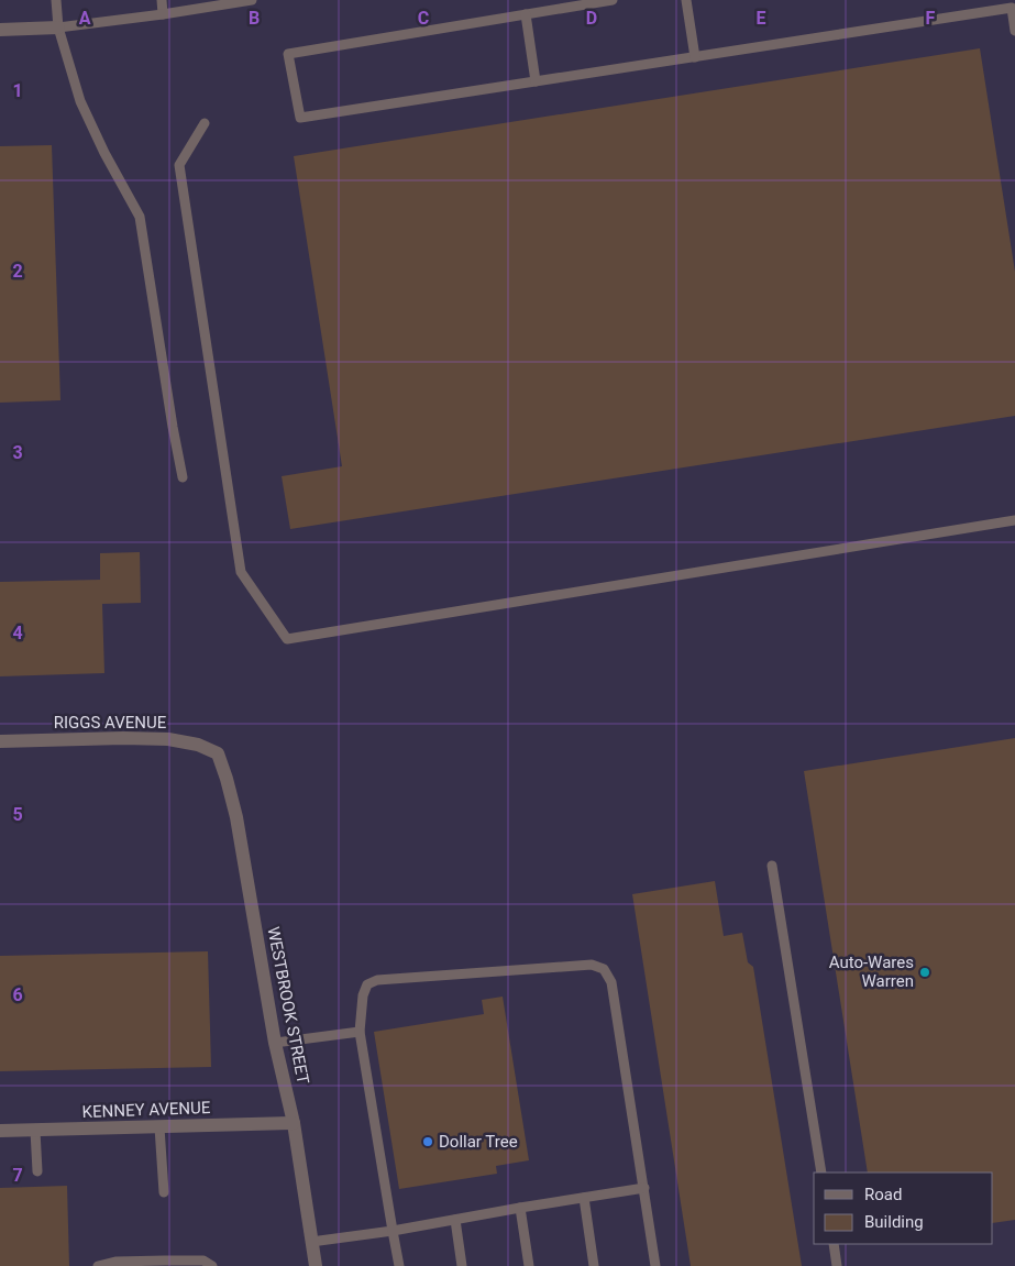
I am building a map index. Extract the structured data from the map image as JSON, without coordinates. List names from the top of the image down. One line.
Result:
{"streets":{"street":["RIGGS AVENUE","WESTBROOK STREET","KENNEY AVENUE"]},"crossings":[["RIGGS AVENUE","WESTBROOK STREET"],["WESTBROOK STREET","KENNEY AVENUE"]],"places":["Auto-Wares Warren","Dollar Tree"],"legend":["Road","Building"],"grid":{"columns":["A","B","C","D","E","F"],"rows":["1","2","3","4","5","6","7"]}}
